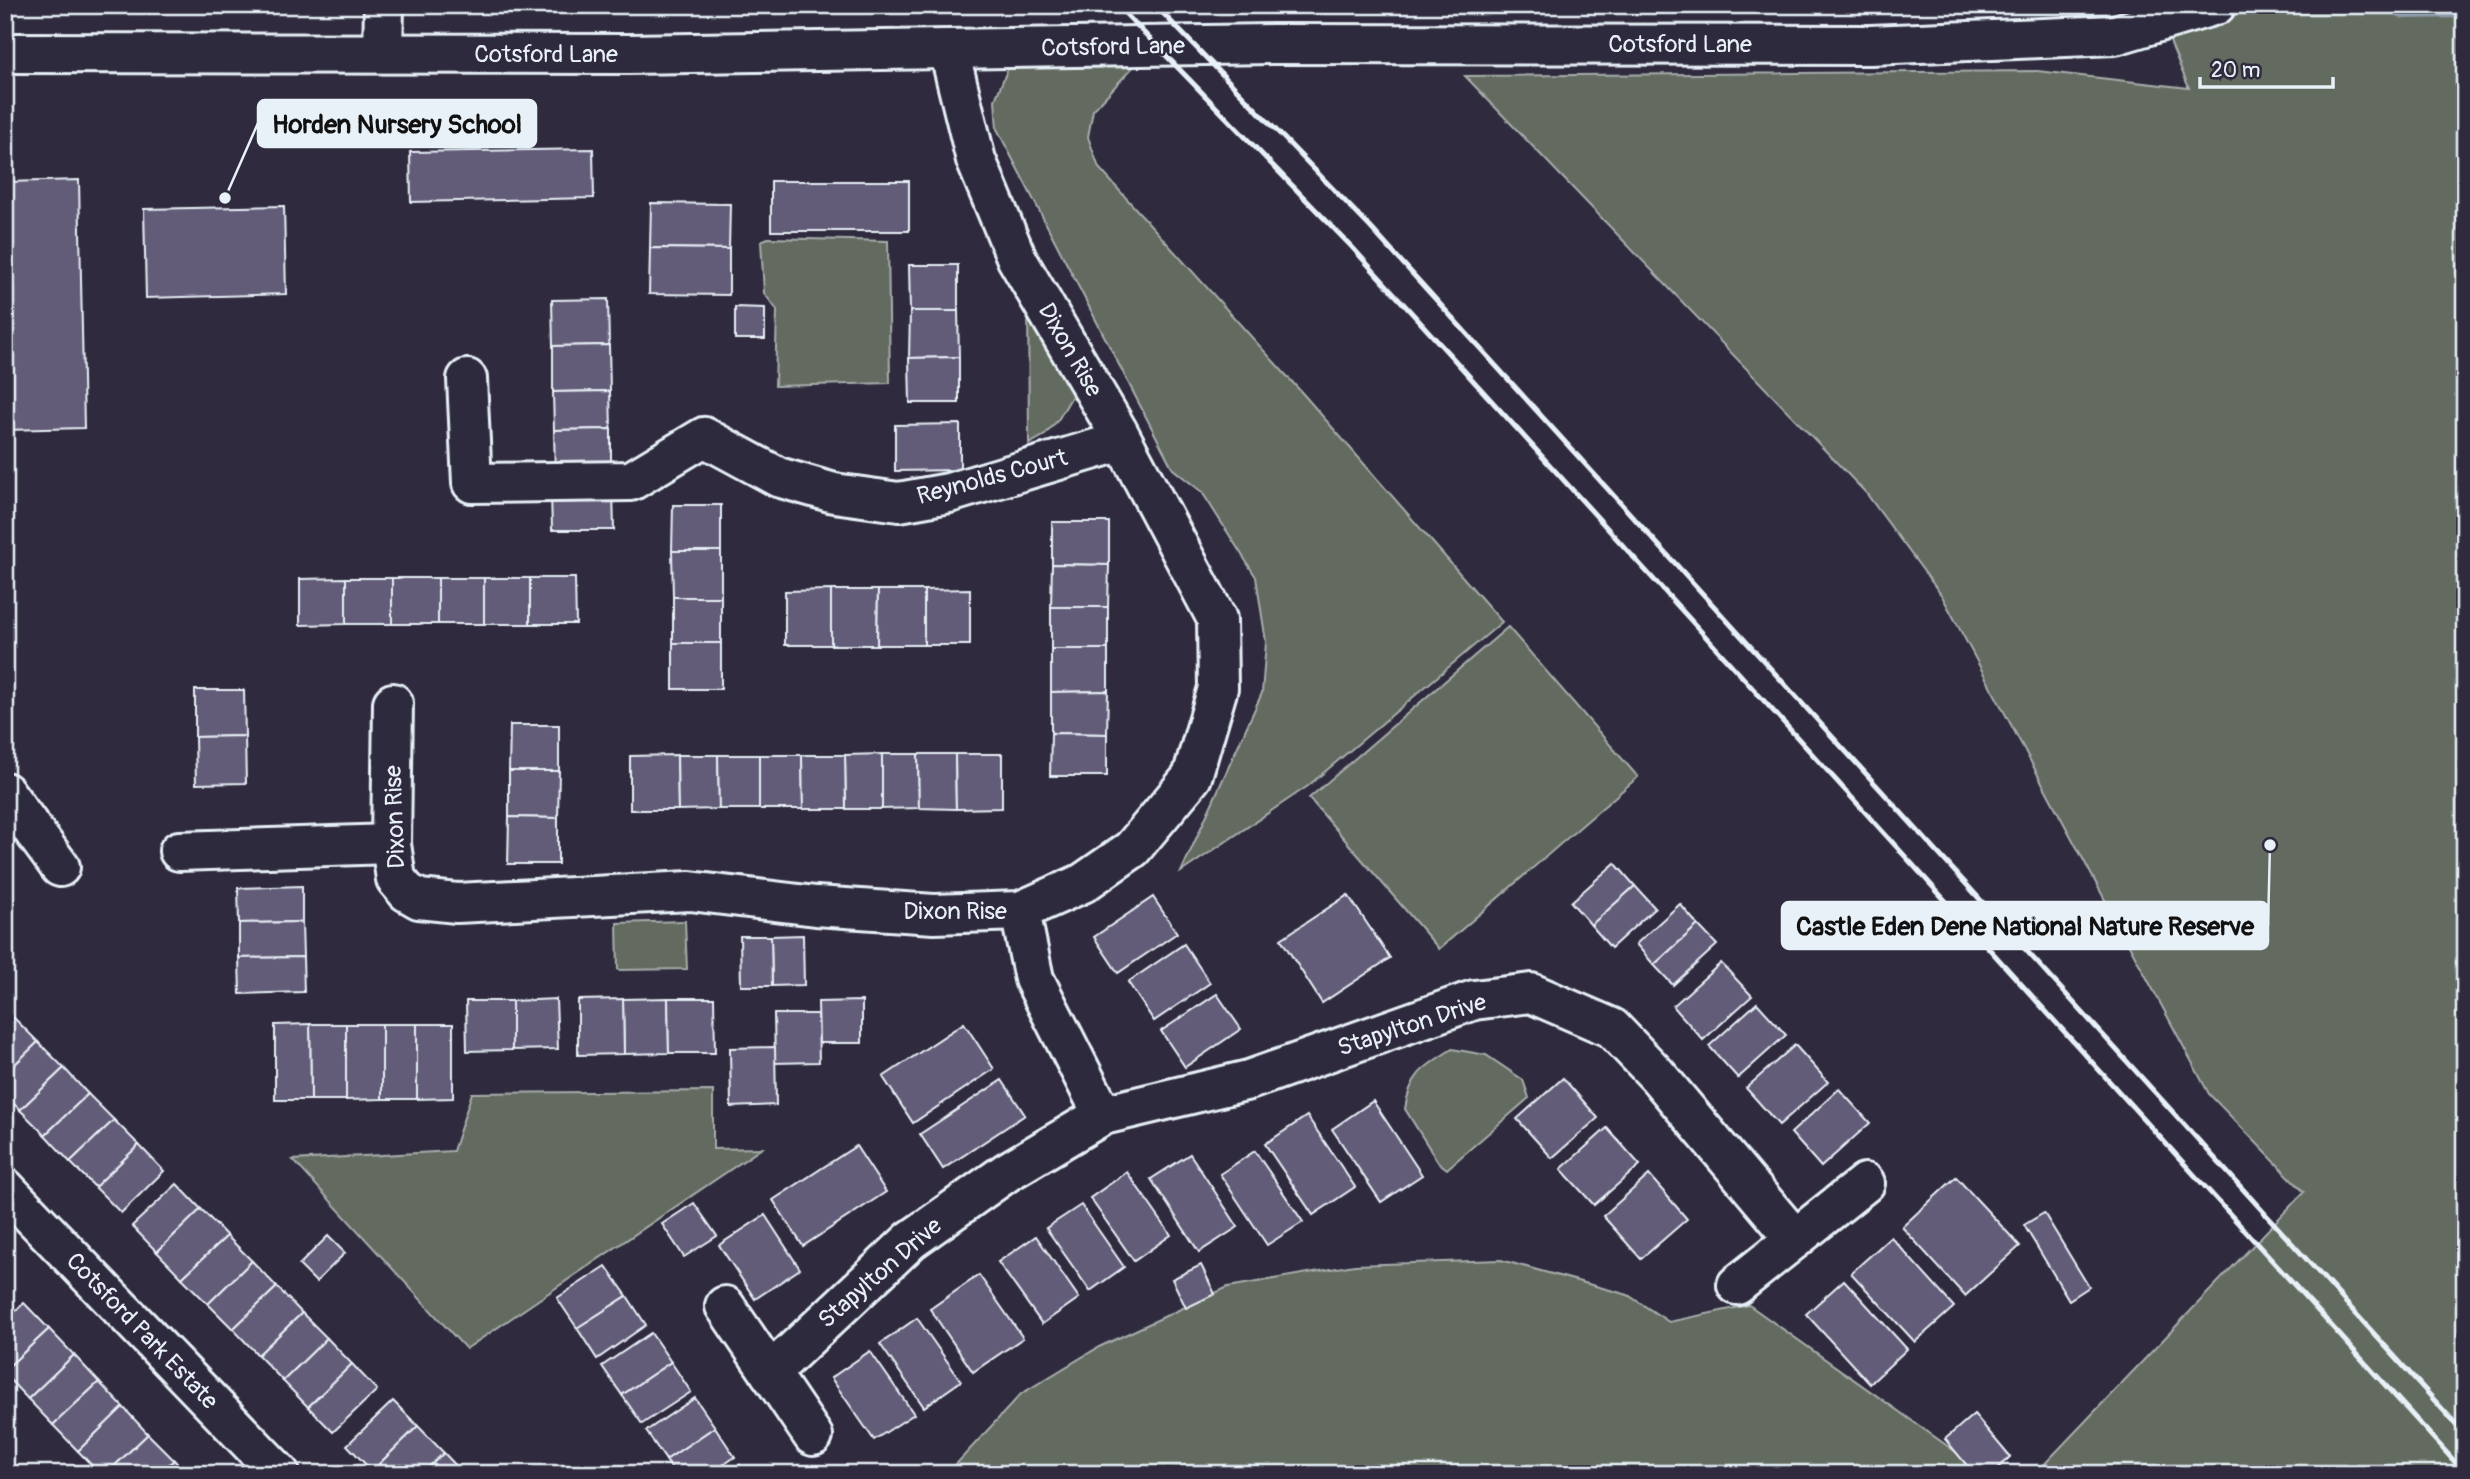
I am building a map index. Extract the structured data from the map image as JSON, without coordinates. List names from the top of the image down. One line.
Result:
{"streets":{"street":["Cotsford Lane","Dixon Rise","Reynolds Court","Stapylton Drive","Cotsford Park Estate"]},"crossings":[["Cotsford Lane","Dixon Rise"],["Dixon Rise","Reynolds Court"]],"places":["Horden Nursery School","Castle Eden Dene National Nature Reserve"],"scale_bar":"20 m"}
